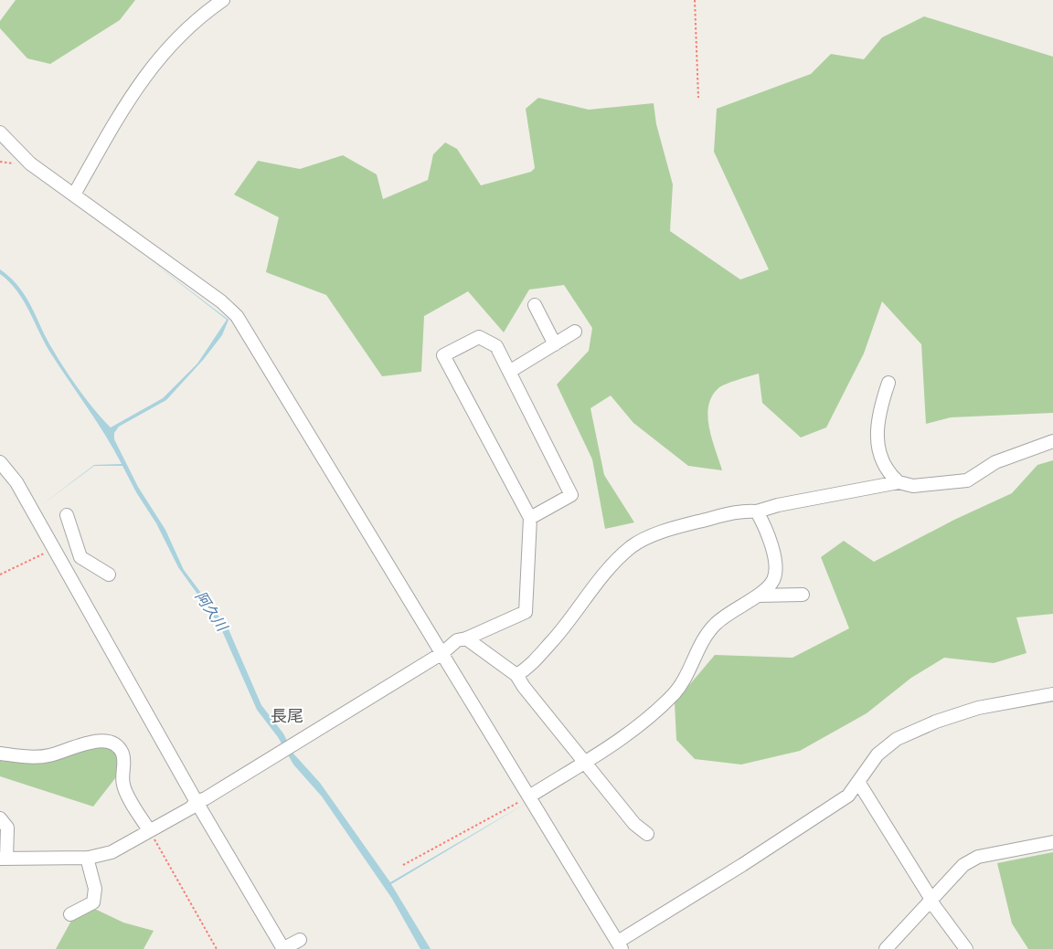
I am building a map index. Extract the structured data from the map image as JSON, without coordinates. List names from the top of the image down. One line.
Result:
{"districts":["長尾"],"water":["阿久川"]}
